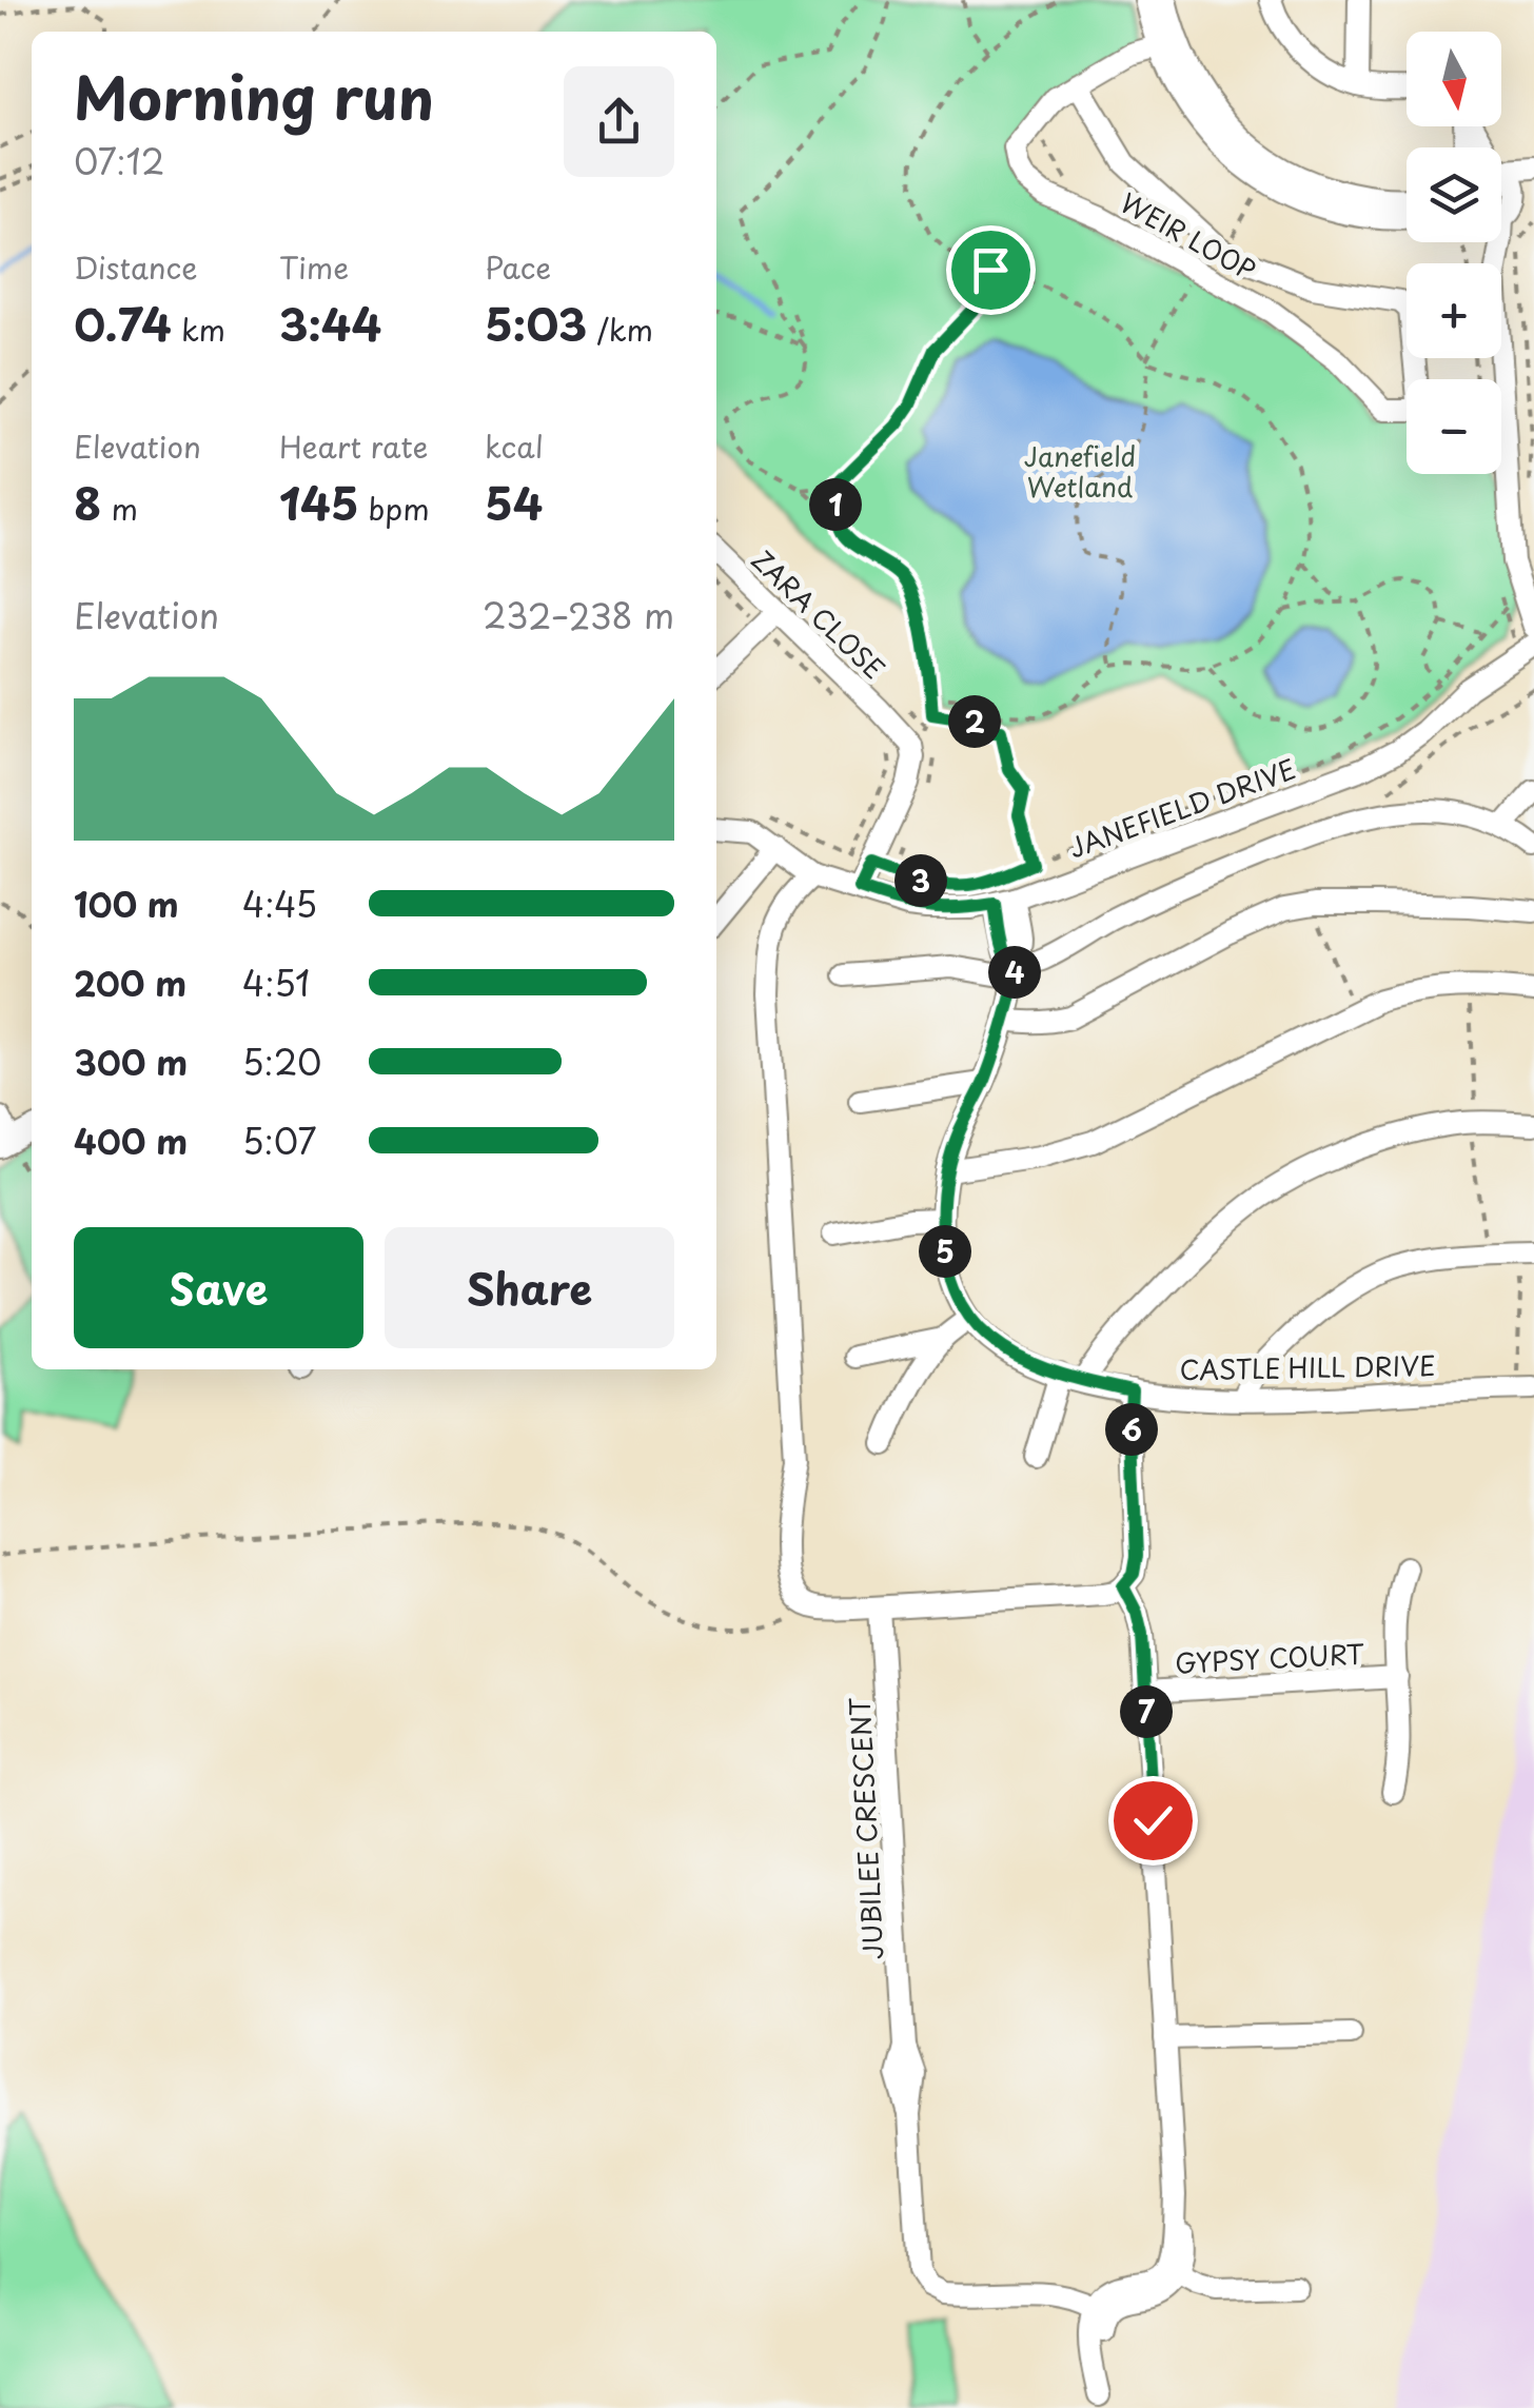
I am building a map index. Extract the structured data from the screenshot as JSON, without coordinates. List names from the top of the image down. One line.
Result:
{"streets":{"street":["WEIR LOOP","ZARA CLOSE","JANEFIELD DRIVE","CASTLE HILL DRIVE","GYPSY COURT","JUBILEE CRESCENT"]},"crossings":[["ZARA CLOSE","JANEFIELD DRIVE"]],"parks":["Janefield Wetland"],"north":"bottom","page":{"map_buttons":["+","−"],"heading":["Morning run","07:12"],"stats":[["Distance","0.74 km"],["Time","3:44"],["Pace","5:03 /km"],["Elevation","8 m"],["Heart rate","145 bpm"],["kcal","54"]],"pins":["1","2","3","4","5","6","7"],"chart":["Elevation","232–238 m"],"list":[{"name":"100 m","note":"4:45"},{"name":"200 m","note":"4:51"},{"name":"300 m","note":"5:20"},{"name":"400 m","note":"5:07"}],"buttons":["Save","Share"]}}
